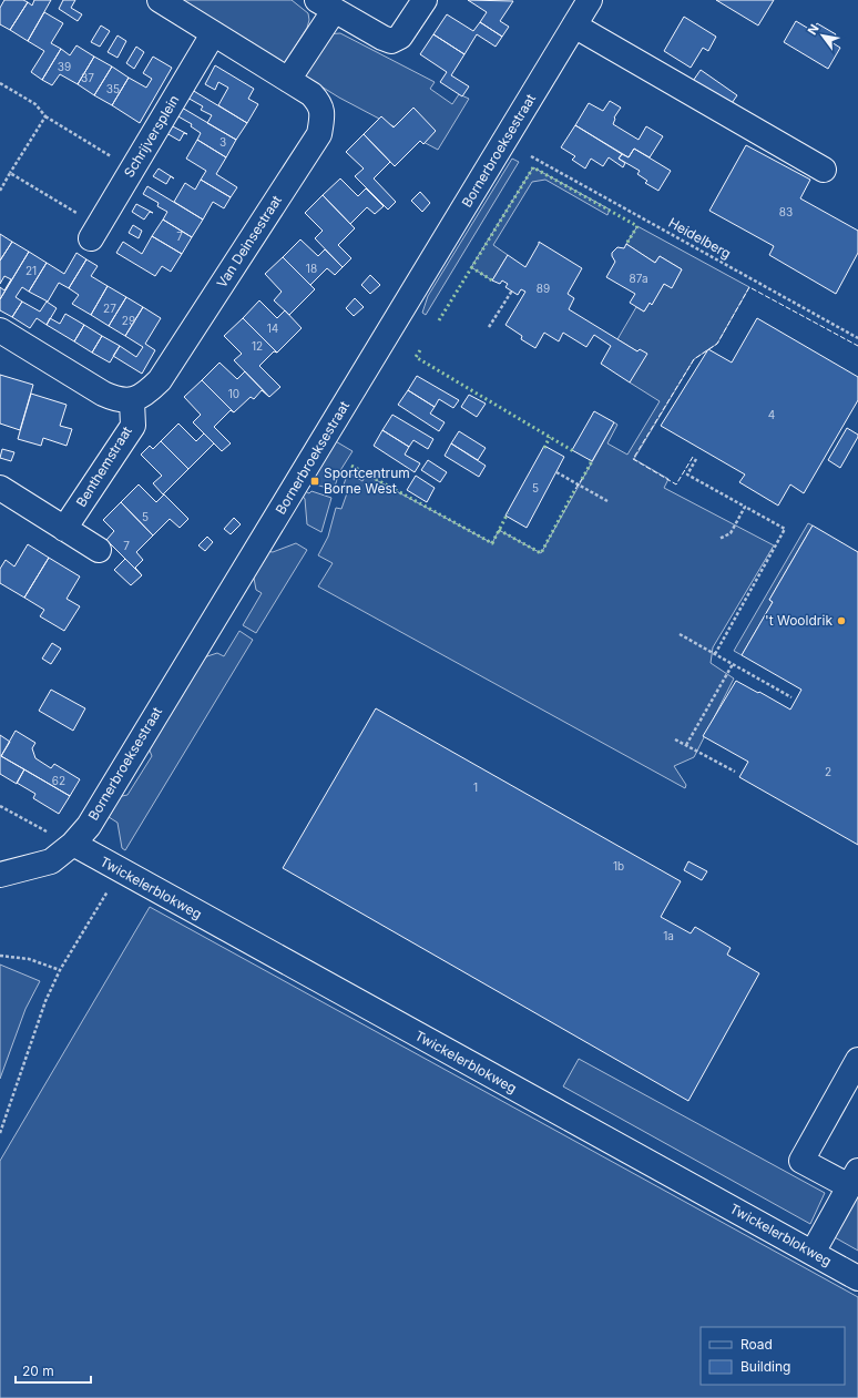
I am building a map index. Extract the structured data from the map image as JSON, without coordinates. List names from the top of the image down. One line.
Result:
{"streets":{"street":["Schrijversplein","Bornerbroeksestraat","Van Deinsestraat","Benthemstraat","Twickelerblokweg"],"path":["Heidelberg"]},"crossings":[["Schrijversplein","Van Deinsestraat"],["Bornerbroeksestraat","Twickelerblokweg"],["Van Deinsestraat","Benthemstraat"]],"places":{"transit":["Sportcentrum Borne West"],"other":["'t Wooldrik"]},"house_numbers":["39","37","35","3","83","7","18","21","87a","89","27","29","14","12","10","4","5","5","7","2","62","1","1b","1a"],"legend":["Road","Building"],"scale_bar":"20 m","north":"top left"}
